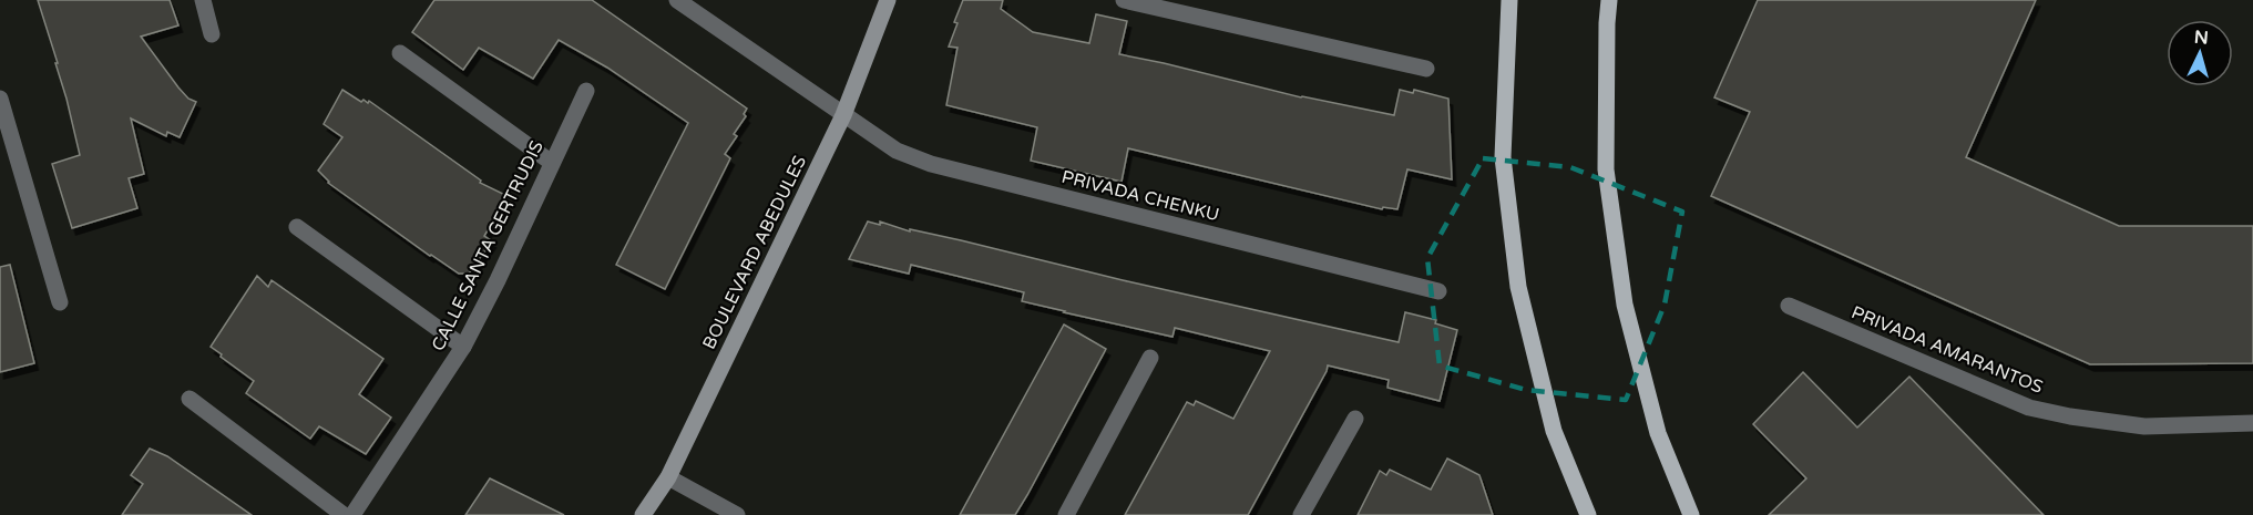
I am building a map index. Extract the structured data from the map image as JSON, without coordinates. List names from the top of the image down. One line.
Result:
{"streets":{"street":["PRIVADA CHENKU","CALLE SANTA GERTRUDIS","BOULEVARD ABEDULES","PRIVADA AMARANTOS"]},"crossings":[["PRIVADA CHENKU","BOULEVARD ABEDULES"]],"north":"top"}
